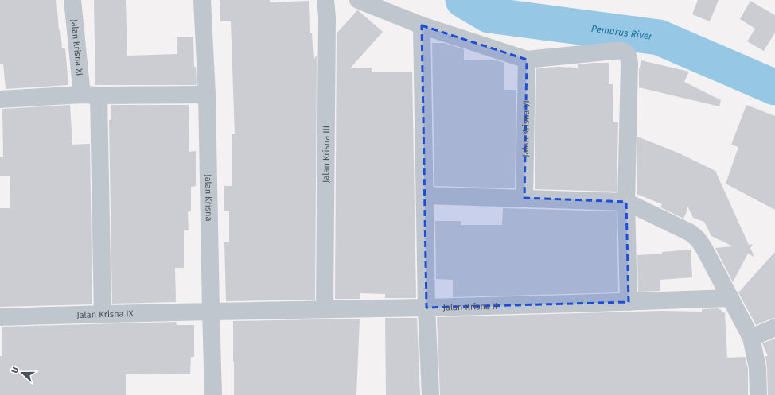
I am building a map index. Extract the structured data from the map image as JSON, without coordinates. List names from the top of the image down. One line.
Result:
{"streets":{"street":["Jalan Krisna XI","Jalan Krisna VI","Jalan Krisna III","Jalan Krisna","Jalan Krisna II","Jalan Krisna IX"]},"crossings":[["Jalan Krisna III","Jalan Krisna II"],["Jalan Krisna","Jalan Krisna II"],["Jalan Krisna","Jalan Krisna IX"],["Jalan Krisna II","Jalan Krisna IX"]],"water":["Pemurus River"],"north":"left"}
